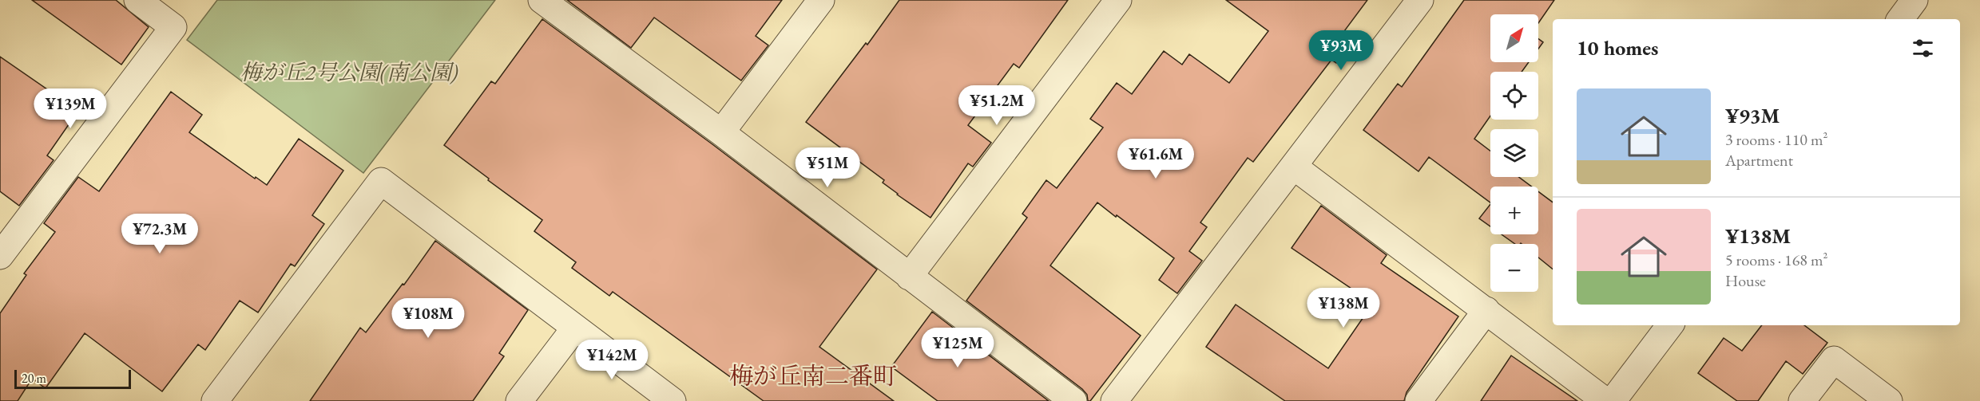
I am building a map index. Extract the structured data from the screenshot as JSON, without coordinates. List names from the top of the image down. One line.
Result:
{"districts":["梅が丘南二番町"],"parks":["梅が丘2号公園(南公園)"],"scale_bar":"20 m","north":"top right","page":{"map_buttons":["+","−"],"heading":"10 homes","price":["¥93M","¥51.2M","¥139M","¥61.6M","¥51M","¥72.3M","¥138M","¥108M","¥125M","¥142M"],"list":[{"name":"¥93M","note":"3 rooms · 110 m² · Apartment"},{"name":"¥138M","note":"5 rooms · 168 m² · House"}],"scale":"20 m"}}
